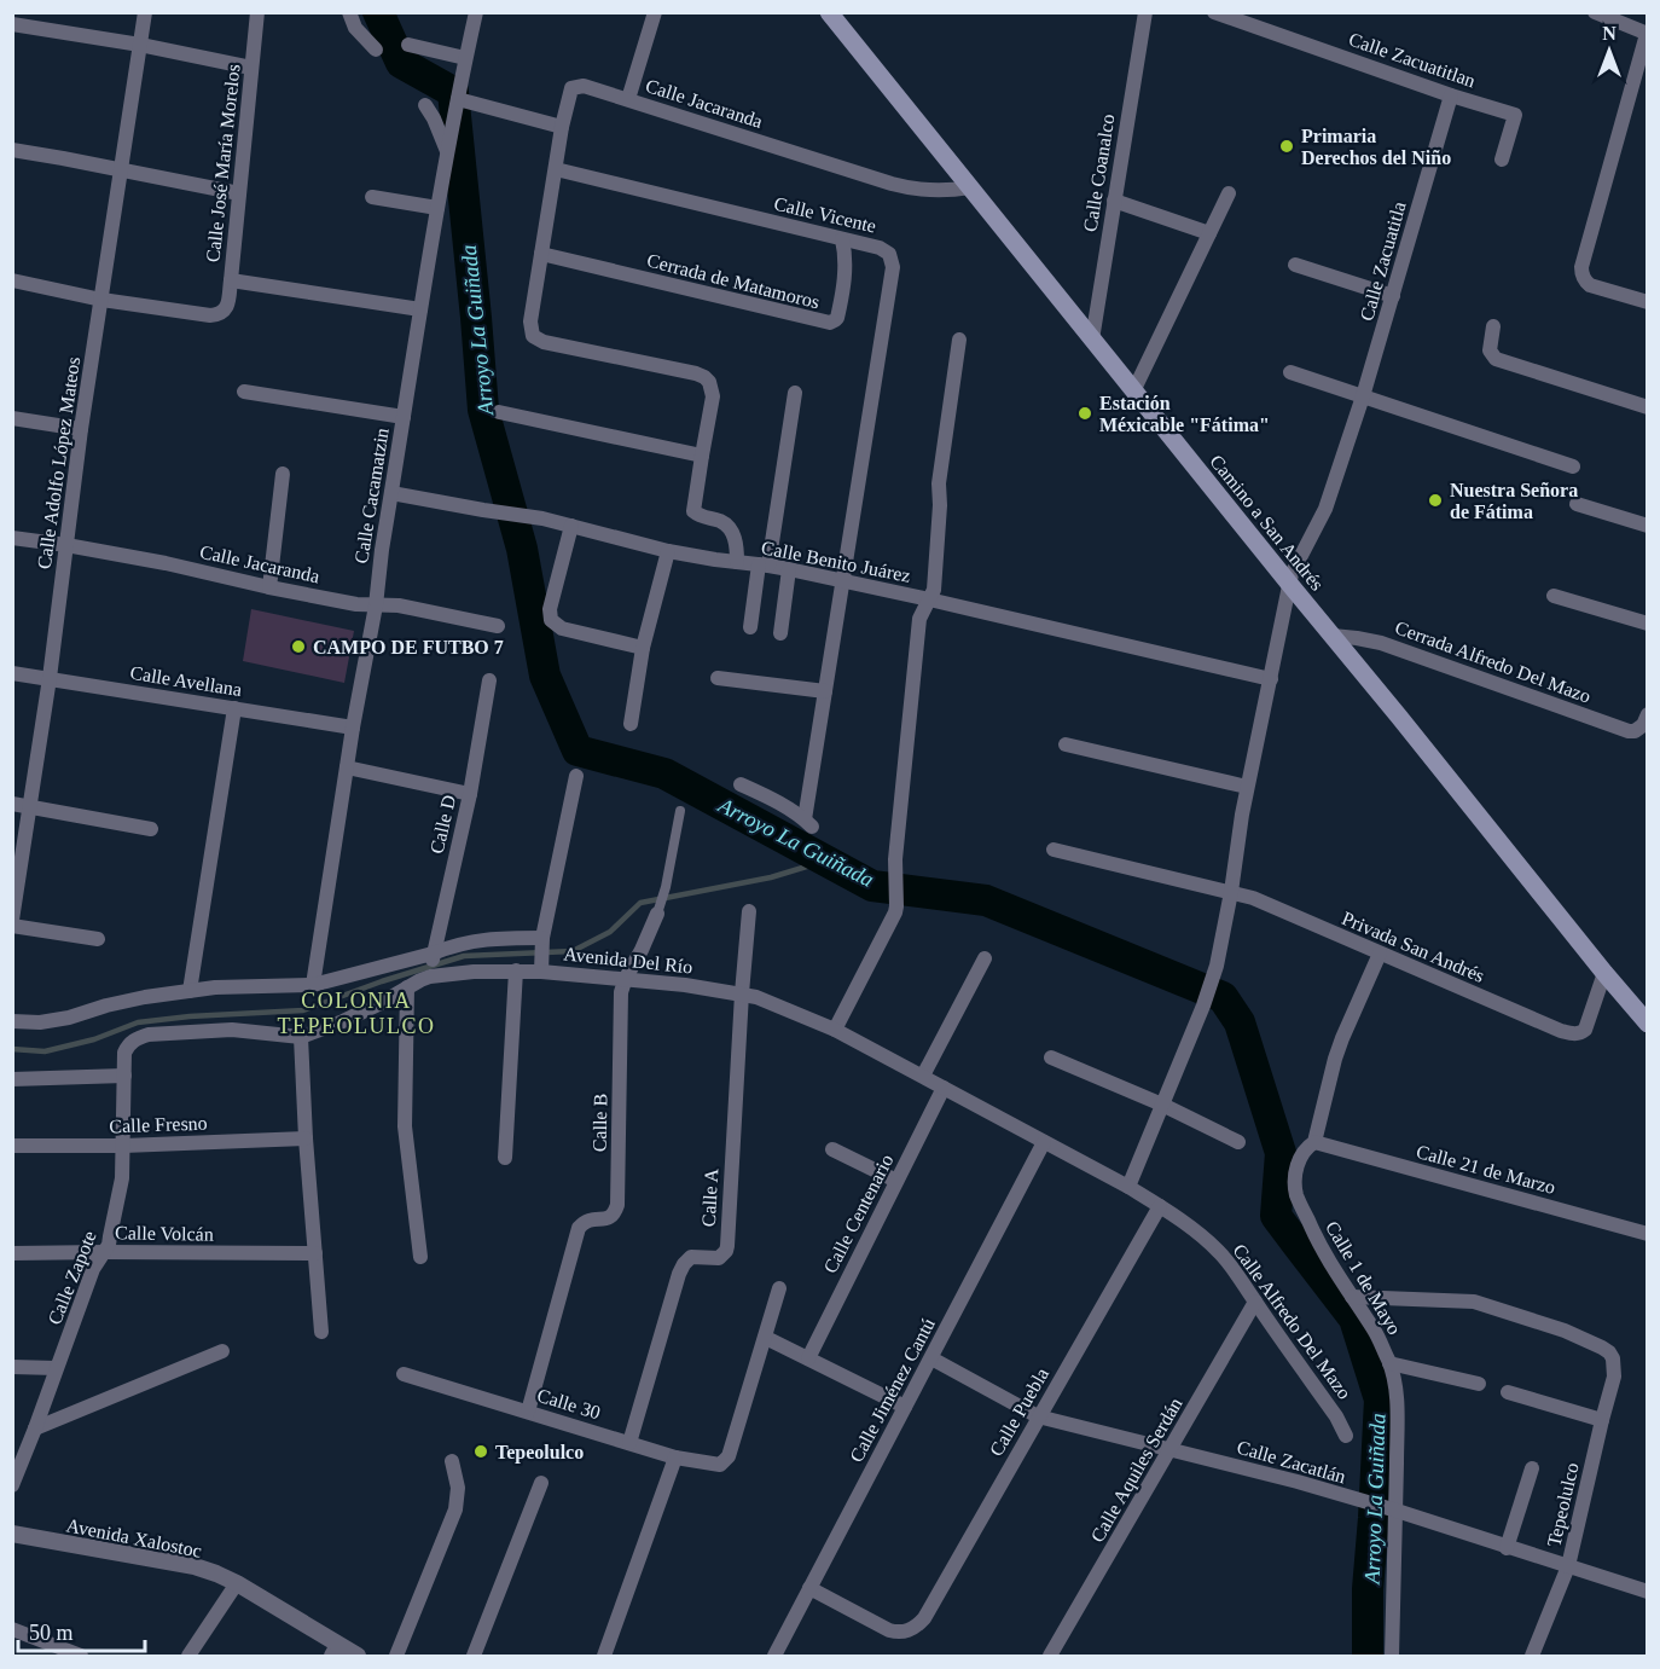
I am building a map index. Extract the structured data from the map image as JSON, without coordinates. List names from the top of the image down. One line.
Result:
{"streets":{"main road":["Camino a San Andrés"],"street":["Calle Zacuatitlan","Calle Jacaranda","Calle José María Morelos","Calle Coanalco","Calle Vicente","Calle Zacuatitla","Cerrada de Matamoros","Calle Adolfo López Mateos","Calle Cacamatzin","Calle Benito Juárez","Cerrada Alfredo Del Mazo","Calle Avellana","Calle D","Privada San Andrés","Avenida Del Río","Calle B","Calle Fresno","Calle 21 de Marzo","Calle A","Calle Centenario","Calle Volcán","Calle Zapote","Calle 1 de Mayo","Calle Alfredo Del Mazo","Calle Jiménez Cantú","Calle 30","Calle Puebla","Calle Zacatlán","Calle Aquiles Serdán","Tepeolulco","Avenida Xalostoc"]},"crossings":[["Calle Zacuatitlan","Calle Zacuatitla"],["Calle Jacaranda","Calle Adolfo López Mateos"],["Calle Jacaranda","Calle Cacamatzin"],["Calle Jacaranda","Camino a San Andrés"],["Calle José María Morelos","Calle Adolfo López Mateos"],["Calle Coanalco","Camino a San Andrés"],["Calle Vicente","Cerrada de Matamoros"],["Calle Vicente","Calle Benito Juárez"],["Calle Adolfo López Mateos","Calle Avellana"],["Calle Cacamatzin","Calle Benito Juárez"],["Calle Cacamatzin","Calle Avellana"],["Camino a San Andrés","Cerrada Alfredo Del Mazo"],["Camino a San Andrés","Privada San Andrés"],["Calle D","Avenida Del Río"],["Privada San Andrés","Calle 1 de Mayo"],["Avenida Del Río","Calle B"],["Avenida Del Río","Calle A"],["Avenida Del Río","Calle Centenario"],["Avenida Del Río","Calle Zapote"],["Avenida Del Río","Calle Alfredo Del Mazo"],["Avenida Del Río","Calle Jiménez Cantú"],["Calle B","Calle 30"],["Calle Fresno","Calle Zapote"],["Calle 21 de Marzo","Calle 1 de Mayo"],["Calle A","Calle 30"],["Calle Volcán","Calle Zapote"],["Calle 1 de Mayo","Calle Zacatlán"],["Calle 1 de Mayo","Tepeolulco"],["Calle Alfredo Del Mazo","Calle Puebla"],["Calle Alfredo Del Mazo","Calle Aquiles Serdán"],["Calle Jiménez Cantú","Calle Puebla"],["Calle Jiménez Cantú","Calle Zacatlán"],["Calle Puebla","Calle Zacatlán"],["Calle Zacatlán","Calle Aquiles Serdán"],["Calle Zacatlán","Tepeolulco"]],"districts":["COLONIA TEPEOLULCO"],"water":["Arroyo La Guiñada"],"places":["Primaria Derechos del Niño","Estación Méxicable \"Fátima\"","Nuestra Señora de Fátima","CAMPO DE FUTBO 7","Tepeolulco"],"scale_bar":"50 m","north":"top"}
